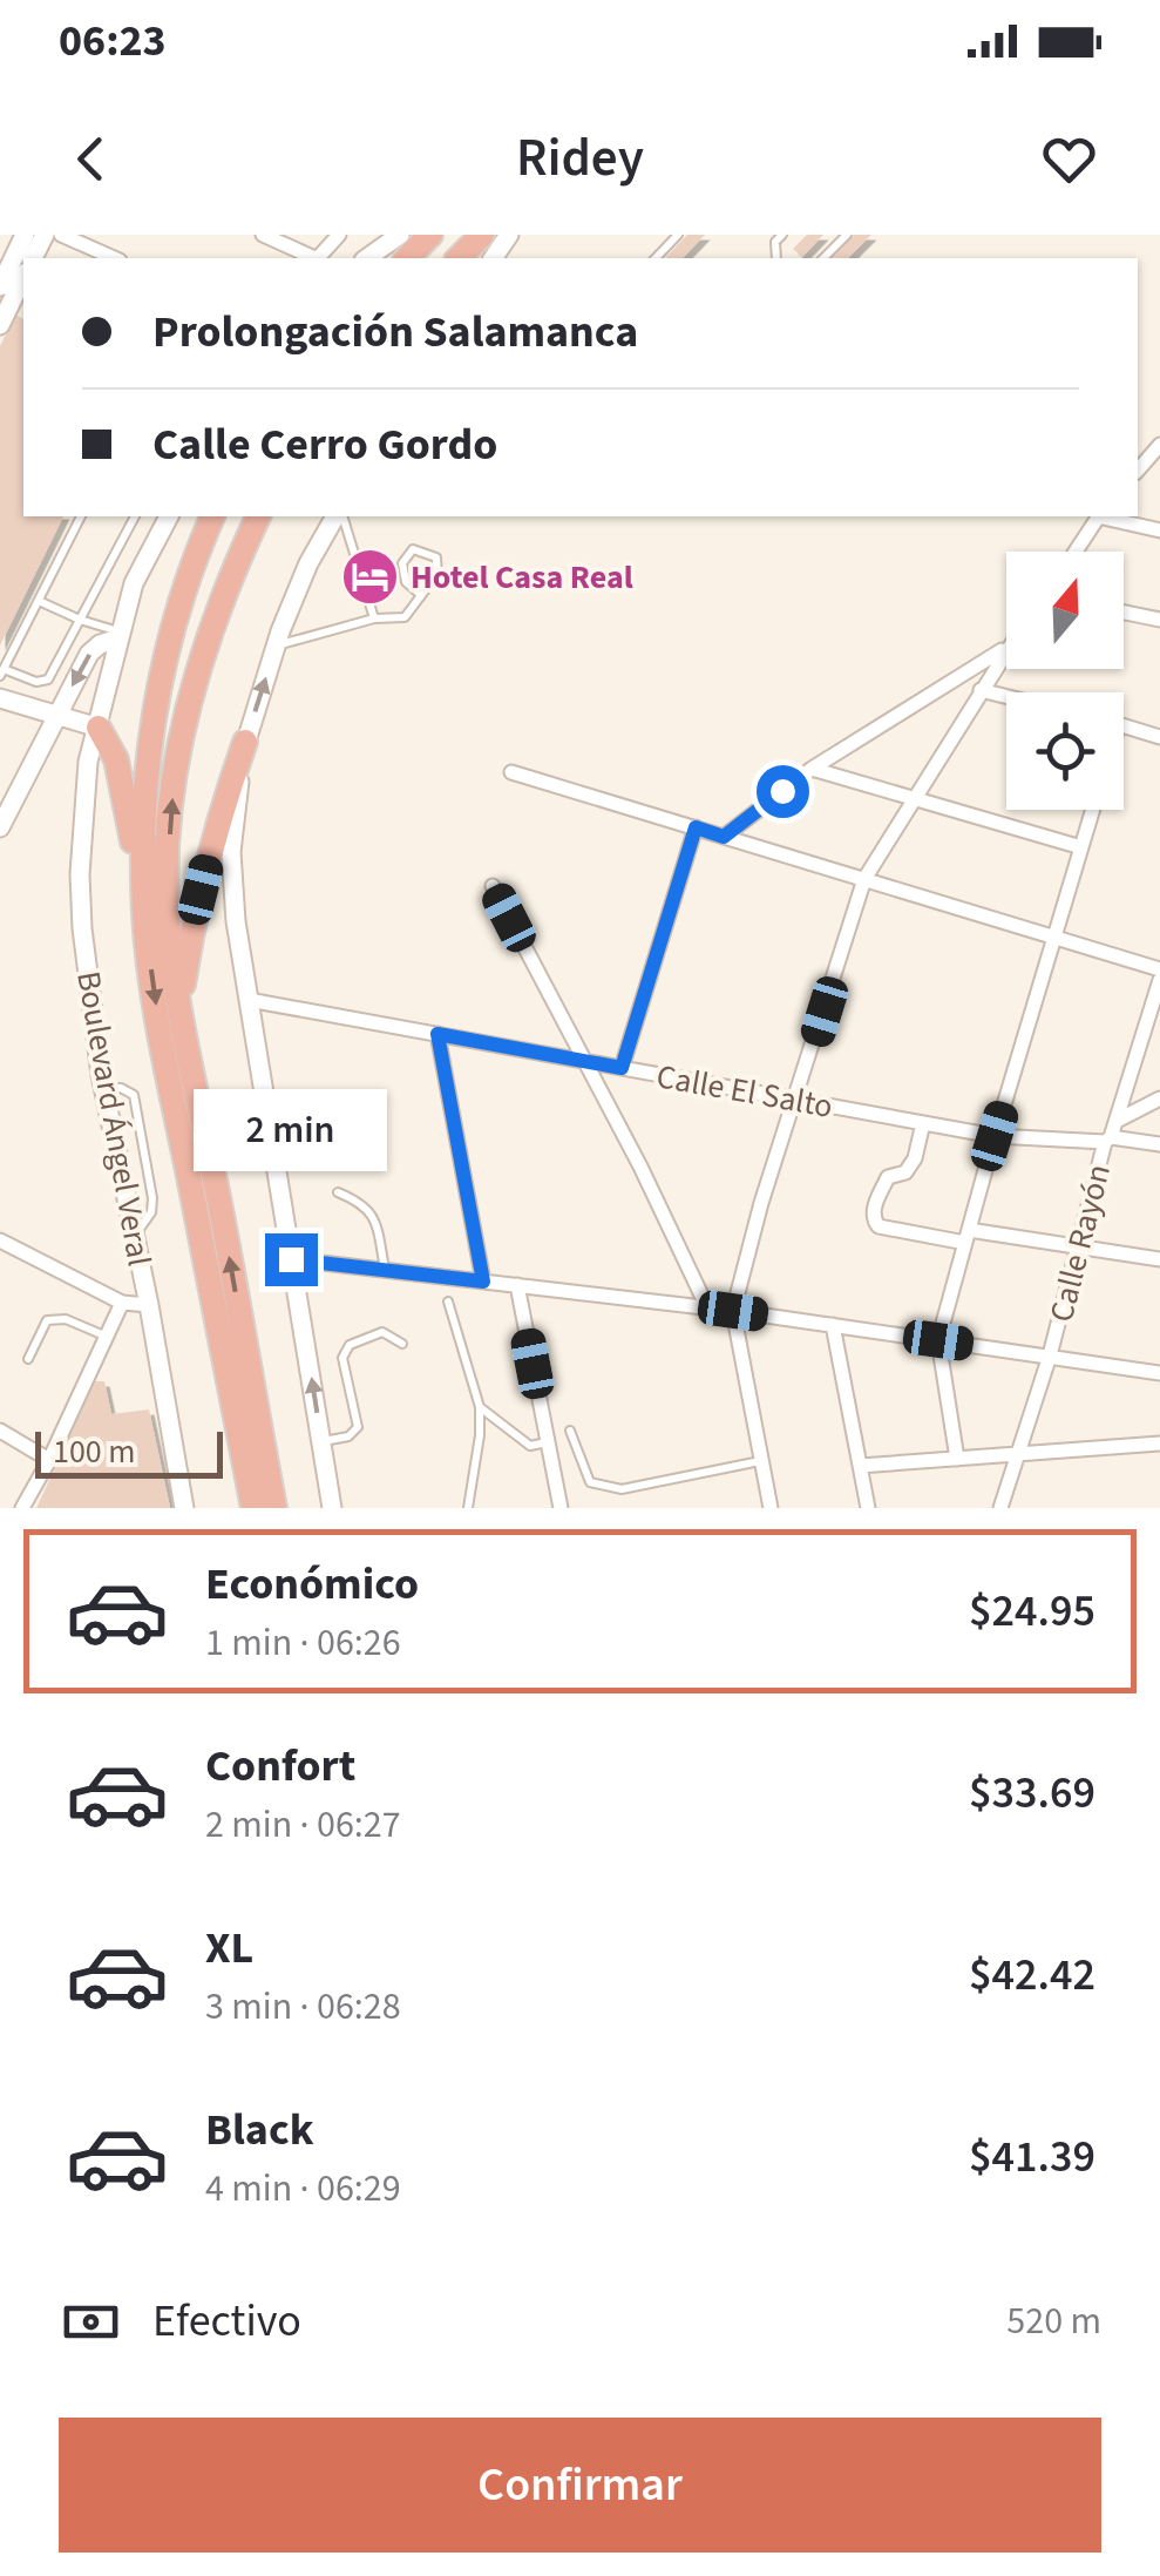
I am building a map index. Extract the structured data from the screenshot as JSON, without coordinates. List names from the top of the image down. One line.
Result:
{"streets":{"street":["Calle El Salto","Boulevard Ángel Veral","Calle Rayón"]},"crossings":[["Calle El Salto","Calle Rayón"]],"places":{"hotel":["Hotel Casa Real"]},"scale_bar":"100 m","north":"top","page":{"status":"06:23","header":"Ridey","banner":["Prolongación Salamanca","Calle Cerro Gordo"],"bubble":"2 min","scale":"100 m","list":[{"name":"Económico","note":"1 min · 06:26","value":"$24.95"},{"name":"Confort","note":"2 min · 06:27","value":"$33.69"},{"name":"XL","note":"3 min · 06:28","value":"$42.42"},{"name":"Black","note":"4 min · 06:29","value":"$41.39"}],"pay":["Efectivo","520 m"],"buttons":"Confirmar"}}
